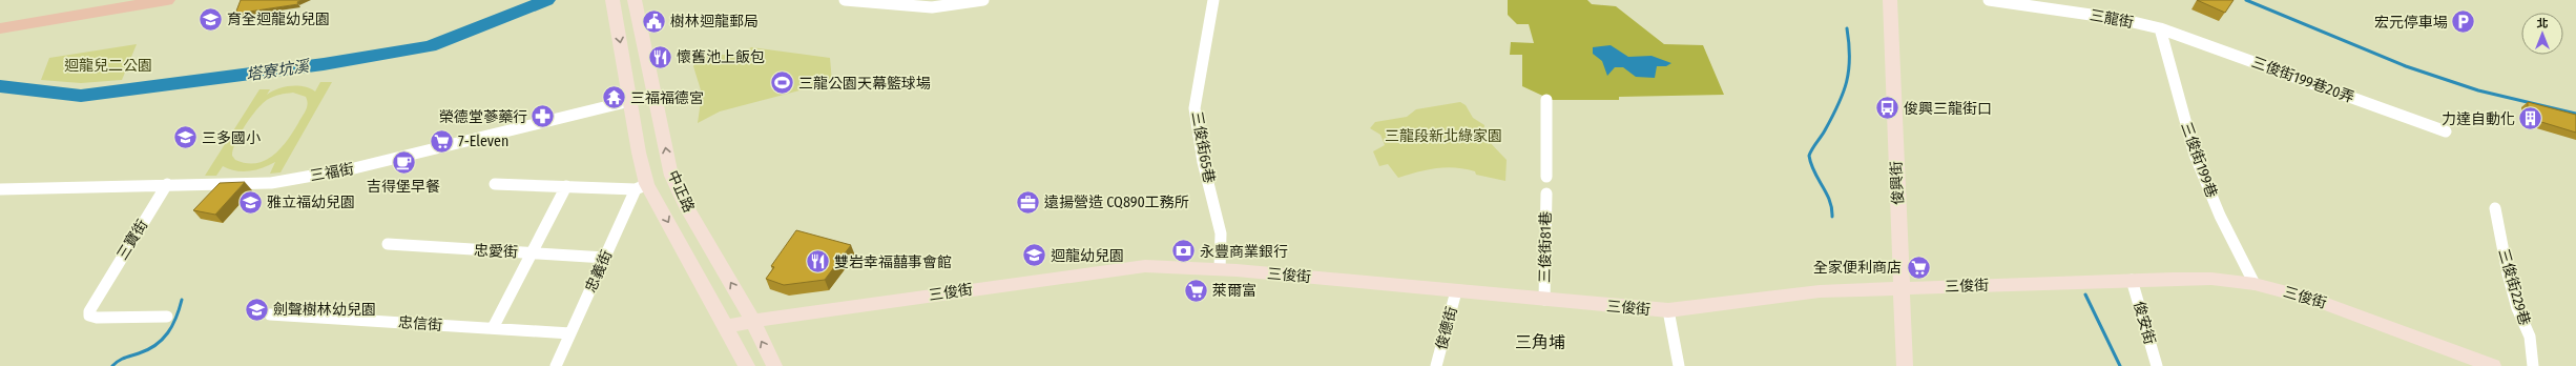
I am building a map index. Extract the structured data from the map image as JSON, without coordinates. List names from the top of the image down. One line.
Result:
{"streets":{"street":["三龍街","三俊街199巷20弄","三俊街65巷","三俊街199巷","三福街","俊興街","中正路","三寶街","三俊街81巷","忠愛街","忠義街","三俊街","三俊街229巷","俊安街","忠信街","俊德街"]},"crossings":[["三龍街","三俊街199巷20弄"],["三龍街","三俊街199巷"],["三俊街199巷20弄","三俊街199巷"],["三俊街65巷","三俊街"],["三俊街199巷","三俊街"],["三福街","中正路"],["三福街","三寶街"],["俊興街","三俊街"],["中正路","忠義街"],["中正路","三俊街"],["三俊街81巷","三俊街"],["忠愛街","忠義街"],["忠義街","忠信街"],["三俊街","俊安街"],["三俊街","俊德街"]],"districts":["三角埔"],"water":["塔寮坑溪"],"parks":["迴龍兒二公園","三龍段新北綠家園"],"places":{"school or university":["育全迴龍幼兒園","三多國小","雅立福幼兒園","迴龍幼兒園","劍聲樹林幼兒園"],"public building":["樹林迴龍郵局"],"parking":["宏元停車場"],"restaurant":["懷舊池上飯包","雙岩幸福囍事會館"],"sports":["三龍公園天幕籃球場"],"temple":["三福福德宮"],"bus stop":["俊興三龍街口"],"pharmacy":["榮德堂蔘藥行"],"building":["力達自動化"],"supermarket":["7-Eleven","全家便利商店","萊爾富"],"cafe":["吉得堡早餐"],"office":["遠揚營造 CQ890工務所"],"bank":["永豐商業銀行"]},"north":"top"}
